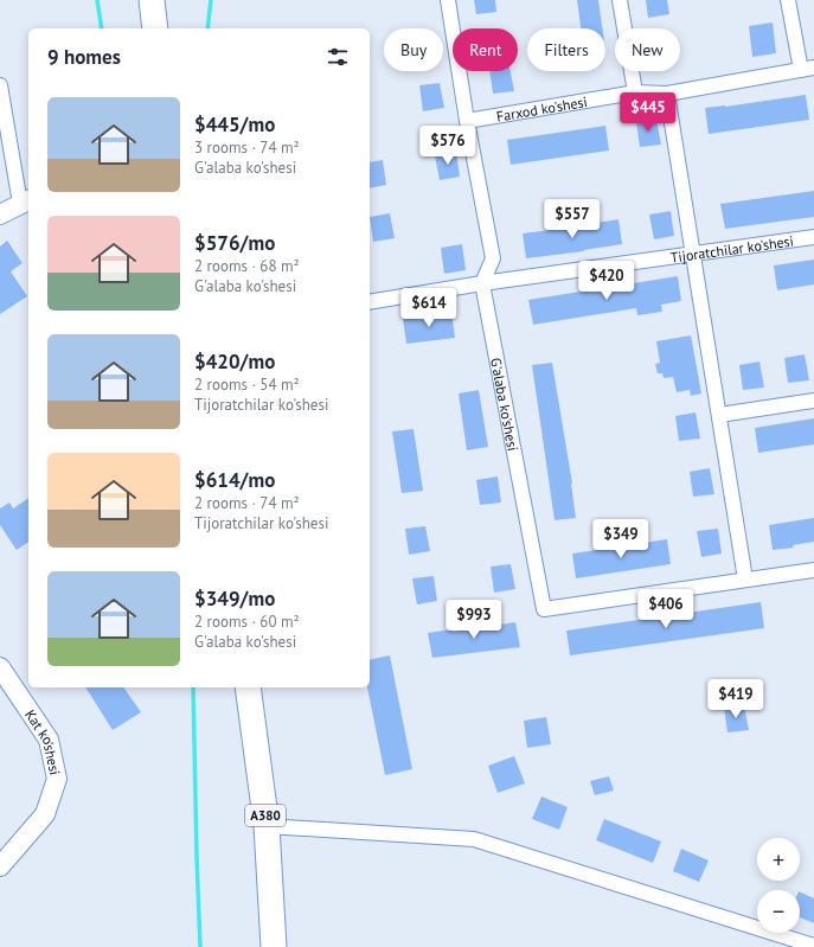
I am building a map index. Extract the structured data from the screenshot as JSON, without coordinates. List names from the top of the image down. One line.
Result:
{"streets":{"highway":["A380"],"street":["Farxod ko'shesi","Tijoratchilar ko'shesi","G'alaba ko'shesi","Kat ko'shesi"]},"crossings":[["Tijoratchilar ko'shesi","G'alaba ko'shesi"]],"page":{"chip":["Buy","Rent","Filters","New"],"heading":"9 homes","list":[{"name":"$445/mo","note":"3 rooms · 74 m² · G'alaba ko'shesi"},{"name":"$576/mo","note":"2 rooms · 68 m² · G'alaba ko'shesi"},{"name":"$420/mo","note":"2 rooms · 54 m² · Tijoratchilar ko'shesi"},{"name":"$614/mo","note":"2 rooms · 74 m² · Tijoratchilar ko'shesi"},{"name":"$349/mo","note":"2 rooms · 60 m² · G'alaba ko'shesi"}],"price":["$445","$576","$557","$420","$614","$349","$406","$993","$419"],"map_buttons":["+","−"]}}
